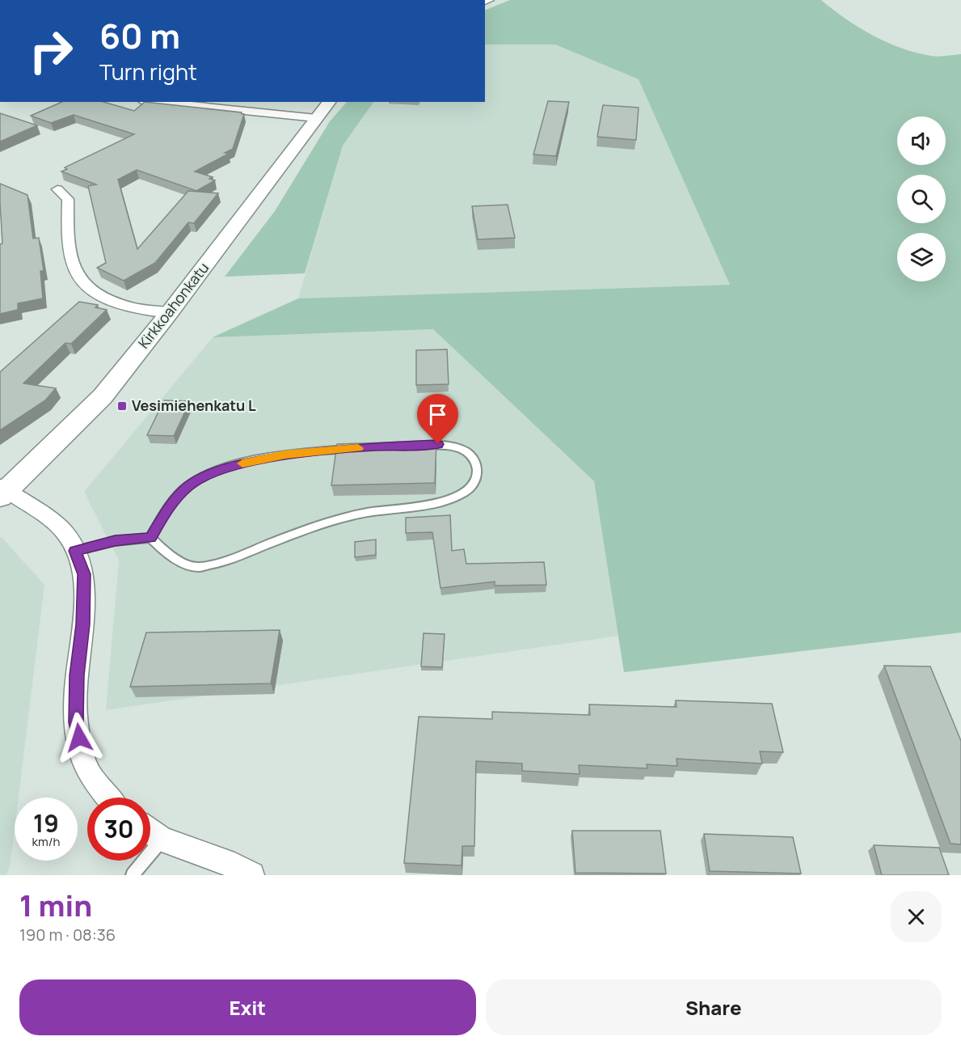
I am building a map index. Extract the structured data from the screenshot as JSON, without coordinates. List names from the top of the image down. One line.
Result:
{"streets":{"street":["Kirkkoahonkatu"]},"places":{"transit":["Vesimiehenkatu L"]},"page":{"turn":["60 m","Turn right"],"speed":"19 km/h","limit":"30","heading":["1 min","190 m · 08:36"],"buttons":["Exit","Share"]}}
